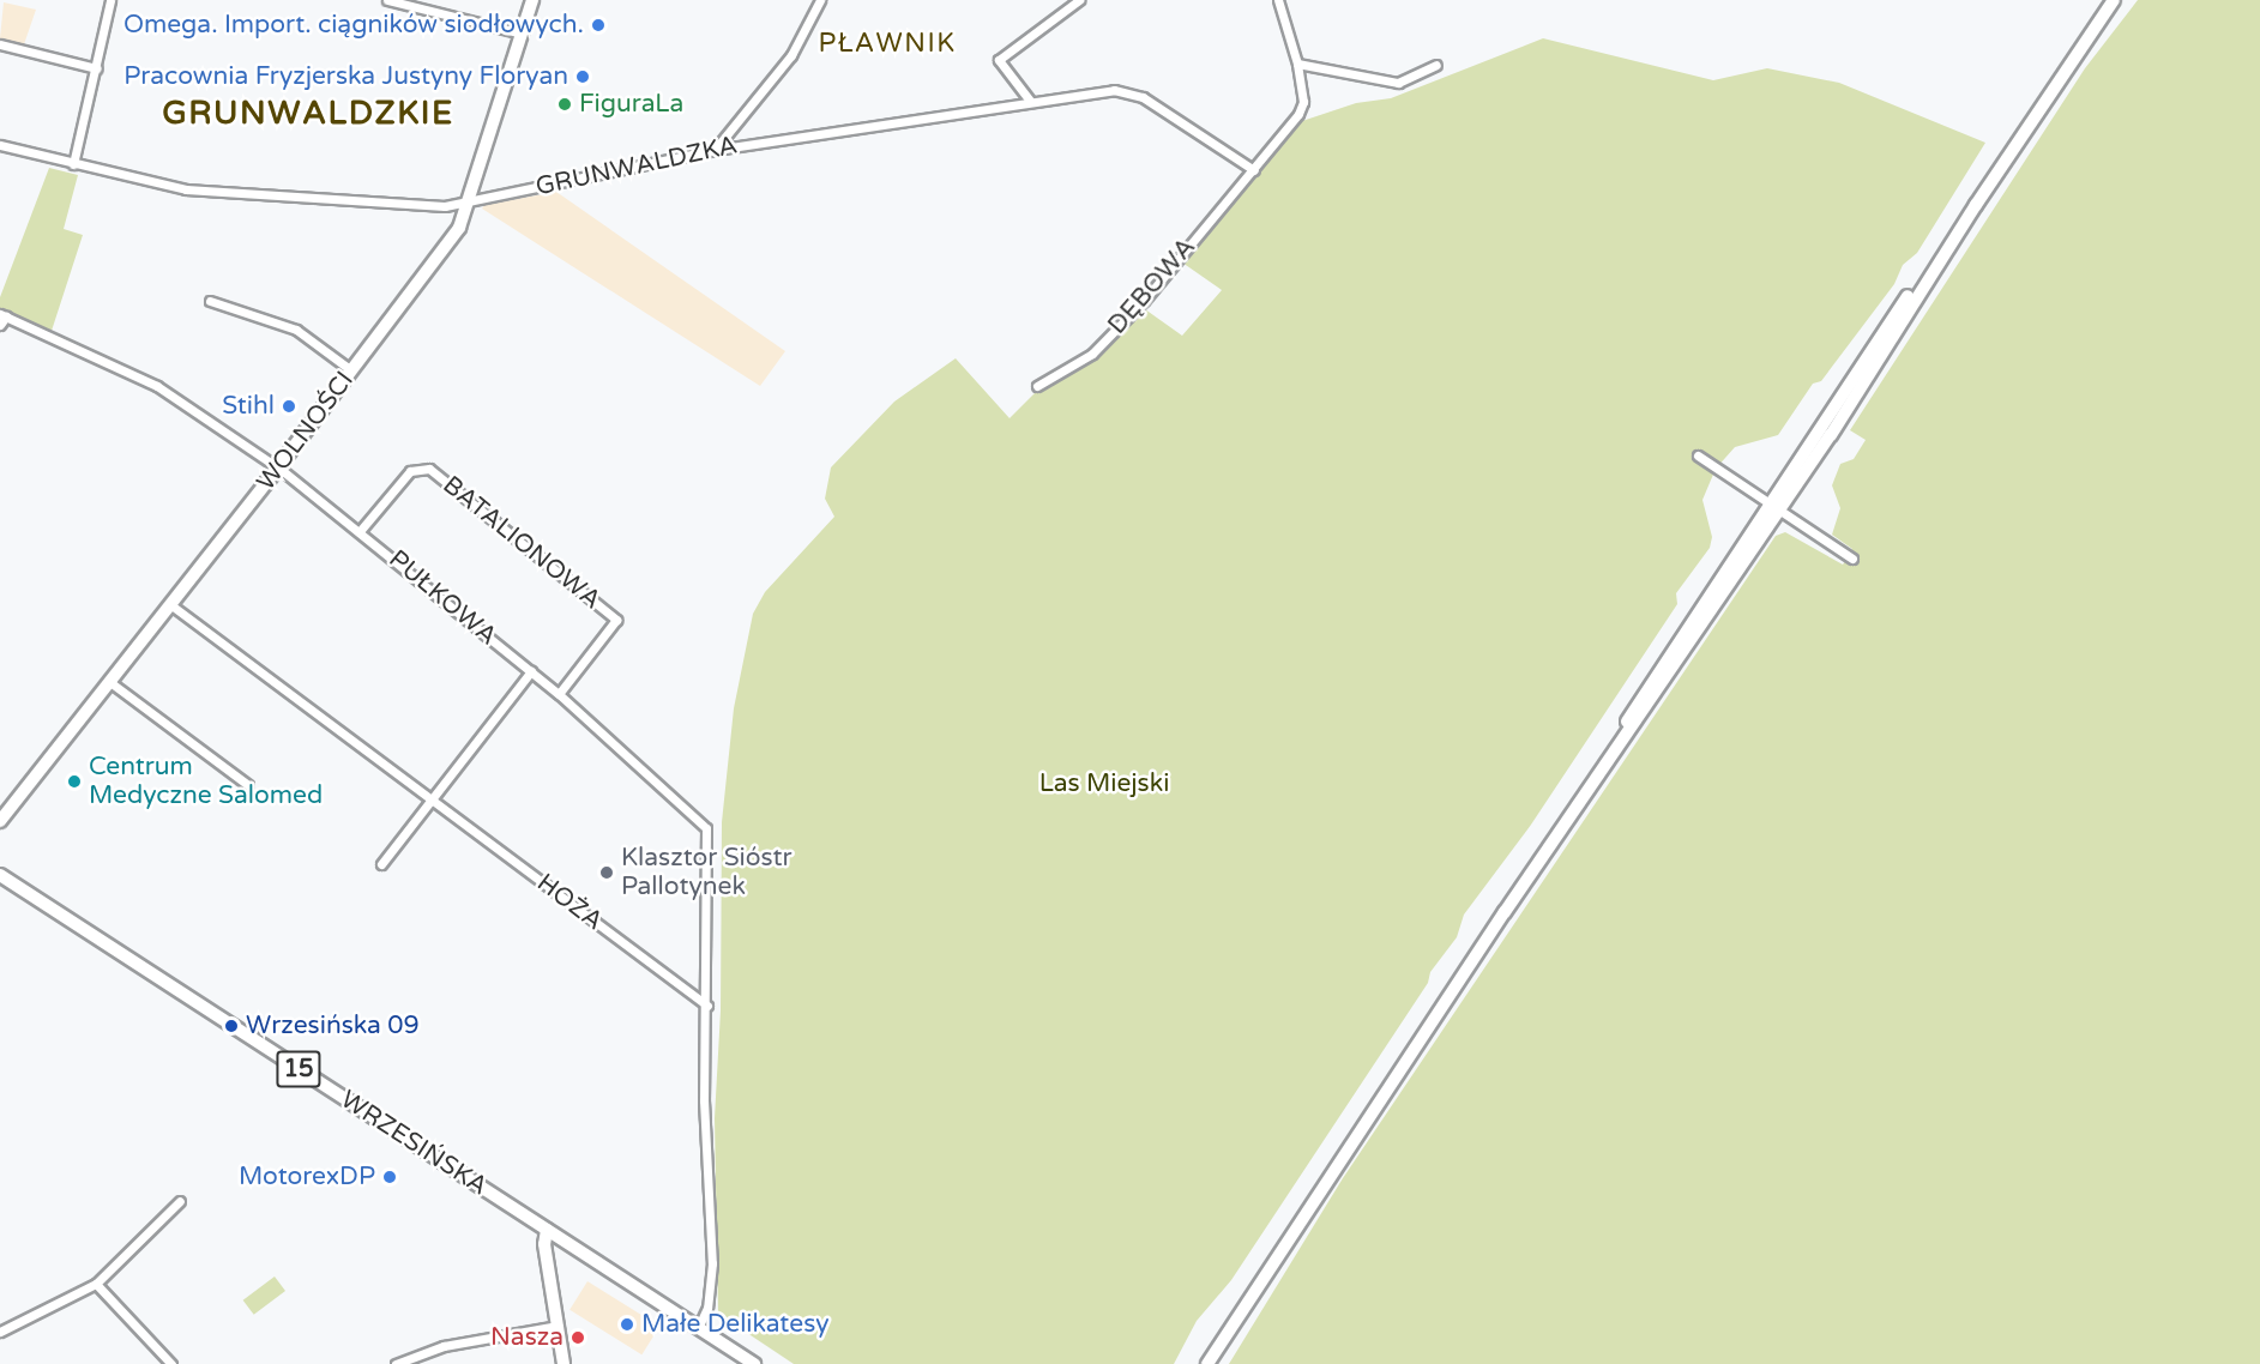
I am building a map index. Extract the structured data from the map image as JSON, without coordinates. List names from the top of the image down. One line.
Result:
{"streets":{"main road":["WOLNOŚCI","15","WRZESIŃSKA"],"street":["GRUNWALDZKA","DĘBOWA","BATALIONOWA","PUŁKOWA","HOŻA"]},"crossings":[["GRUNWALDZKA","DĘBOWA"],["GRUNWALDZKA","WOLNOŚCI"],["WOLNOŚCI","PUŁKOWA"],["WOLNOŚCI","HOŻA"],["BATALIONOWA","PUŁKOWA"],["PUŁKOWA","HOŻA"]],"districts":["PŁAWNIK","GRUNWALDZKIE"],"parks":["Las Miejski"],"places":["Omega. Import. ciągników siodłowych.","Pracownia Fryzjerska Justyny Floryan","FiguraLa","Stihl","Centrum Medyczne Salomed","Klasztor Sióstr Pallotynek","Wrzesińska 09","MotorexDP","Małe Delikatesy","Nasza"]}
